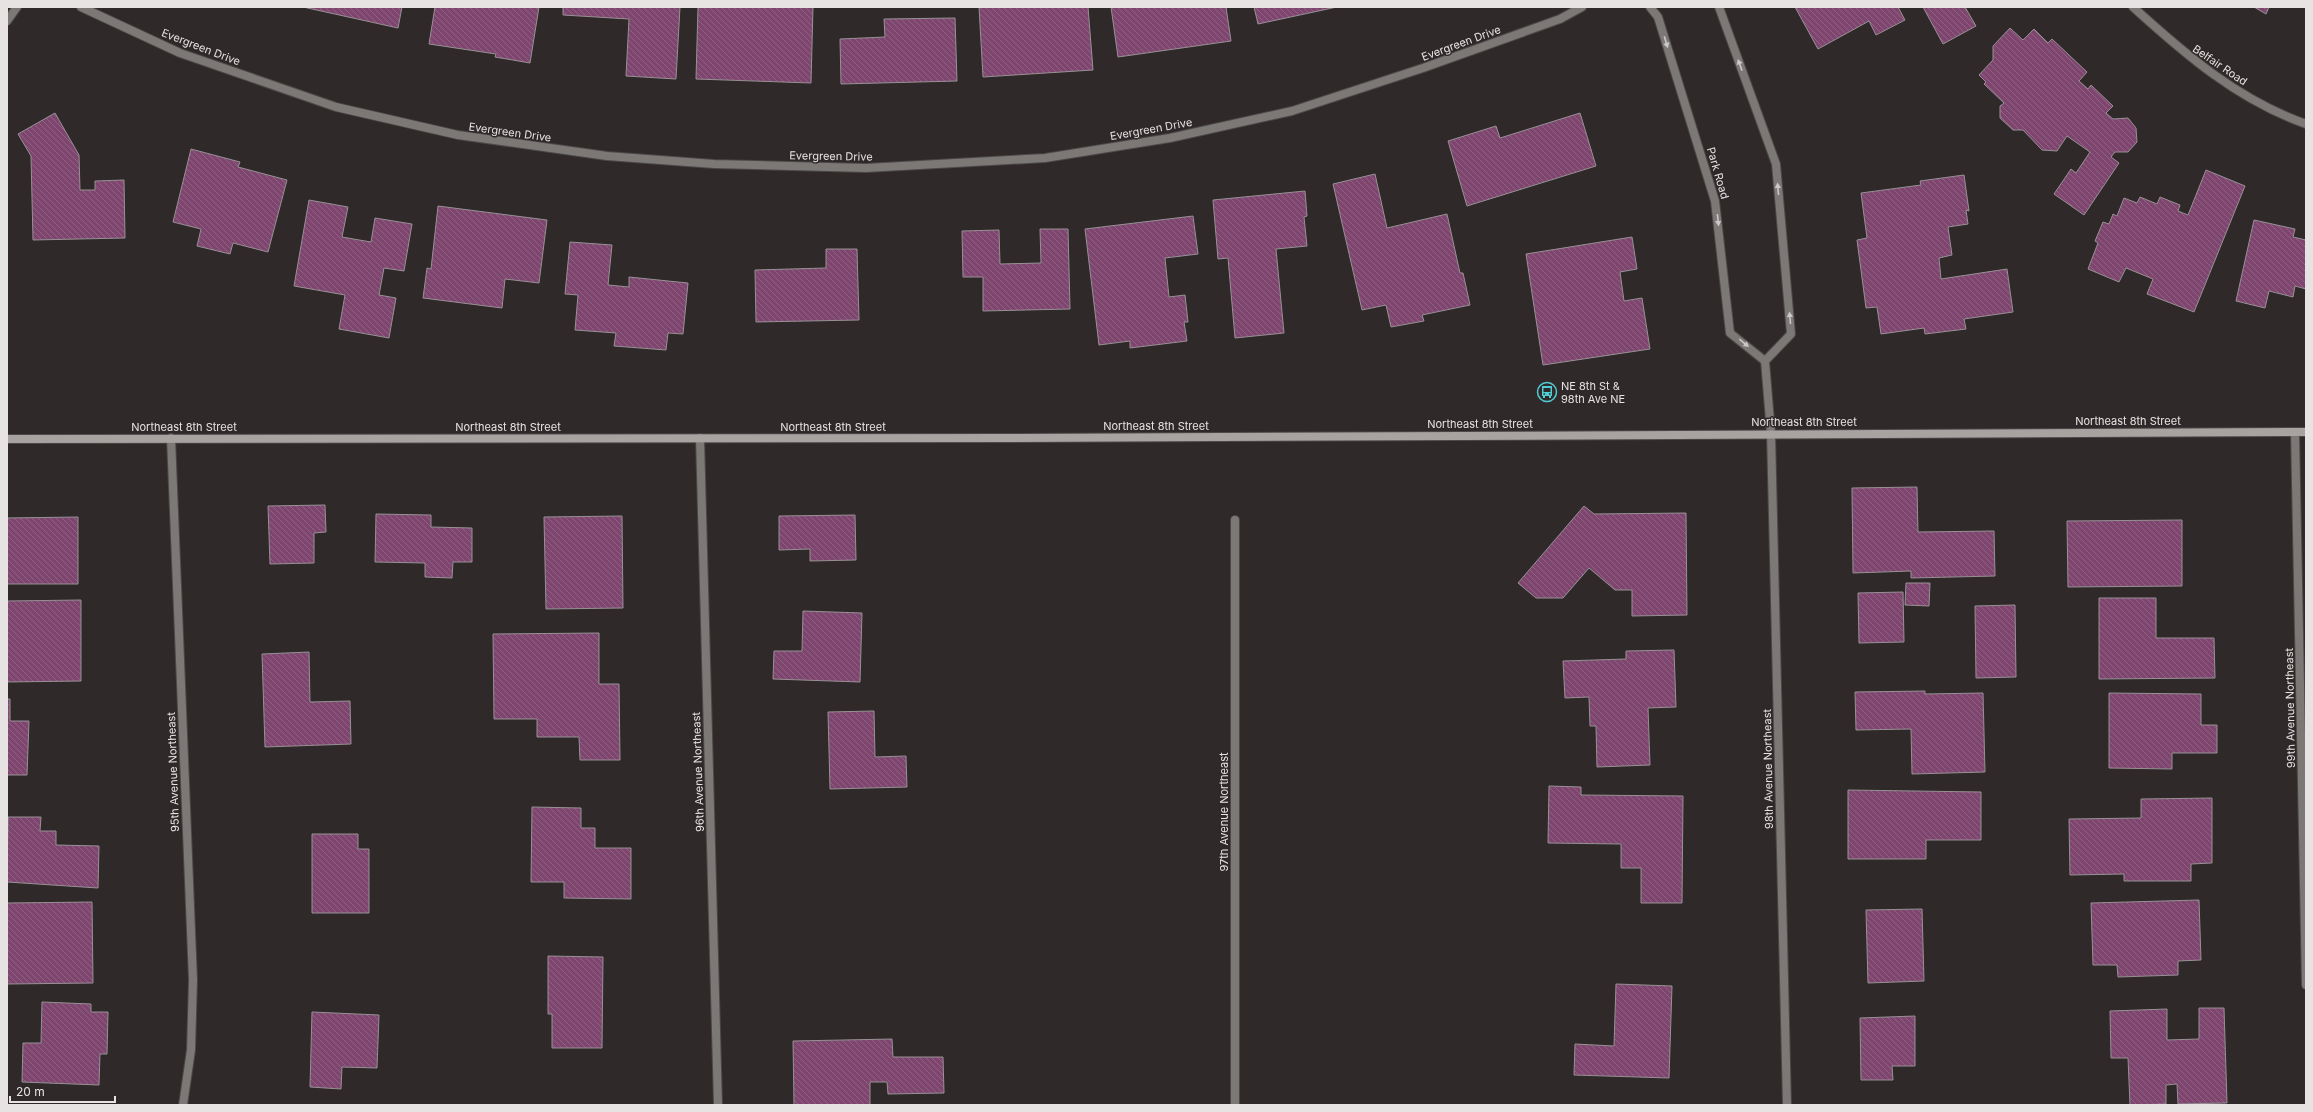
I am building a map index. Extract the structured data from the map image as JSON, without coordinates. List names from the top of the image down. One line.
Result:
{"streets":{"main road":["Northeast 8th Street"],"street":["Evergreen Drive","Belfair Road","Park Road","99th Avenue Northeast","98th Avenue Northeast","95th Avenue Northeast","96th Avenue Northeast","97th Avenue Northeast"]},"crossings":[["Northeast 8th Street","99th Avenue Northeast"],["Northeast 8th Street","98th Avenue Northeast"],["Northeast 8th Street","95th Avenue Northeast"],["Northeast 8th Street","96th Avenue Northeast"]],"places":{"bus stop":["NE 8th St & 98th Ave NE"]},"scale_bar":"20 m"}
